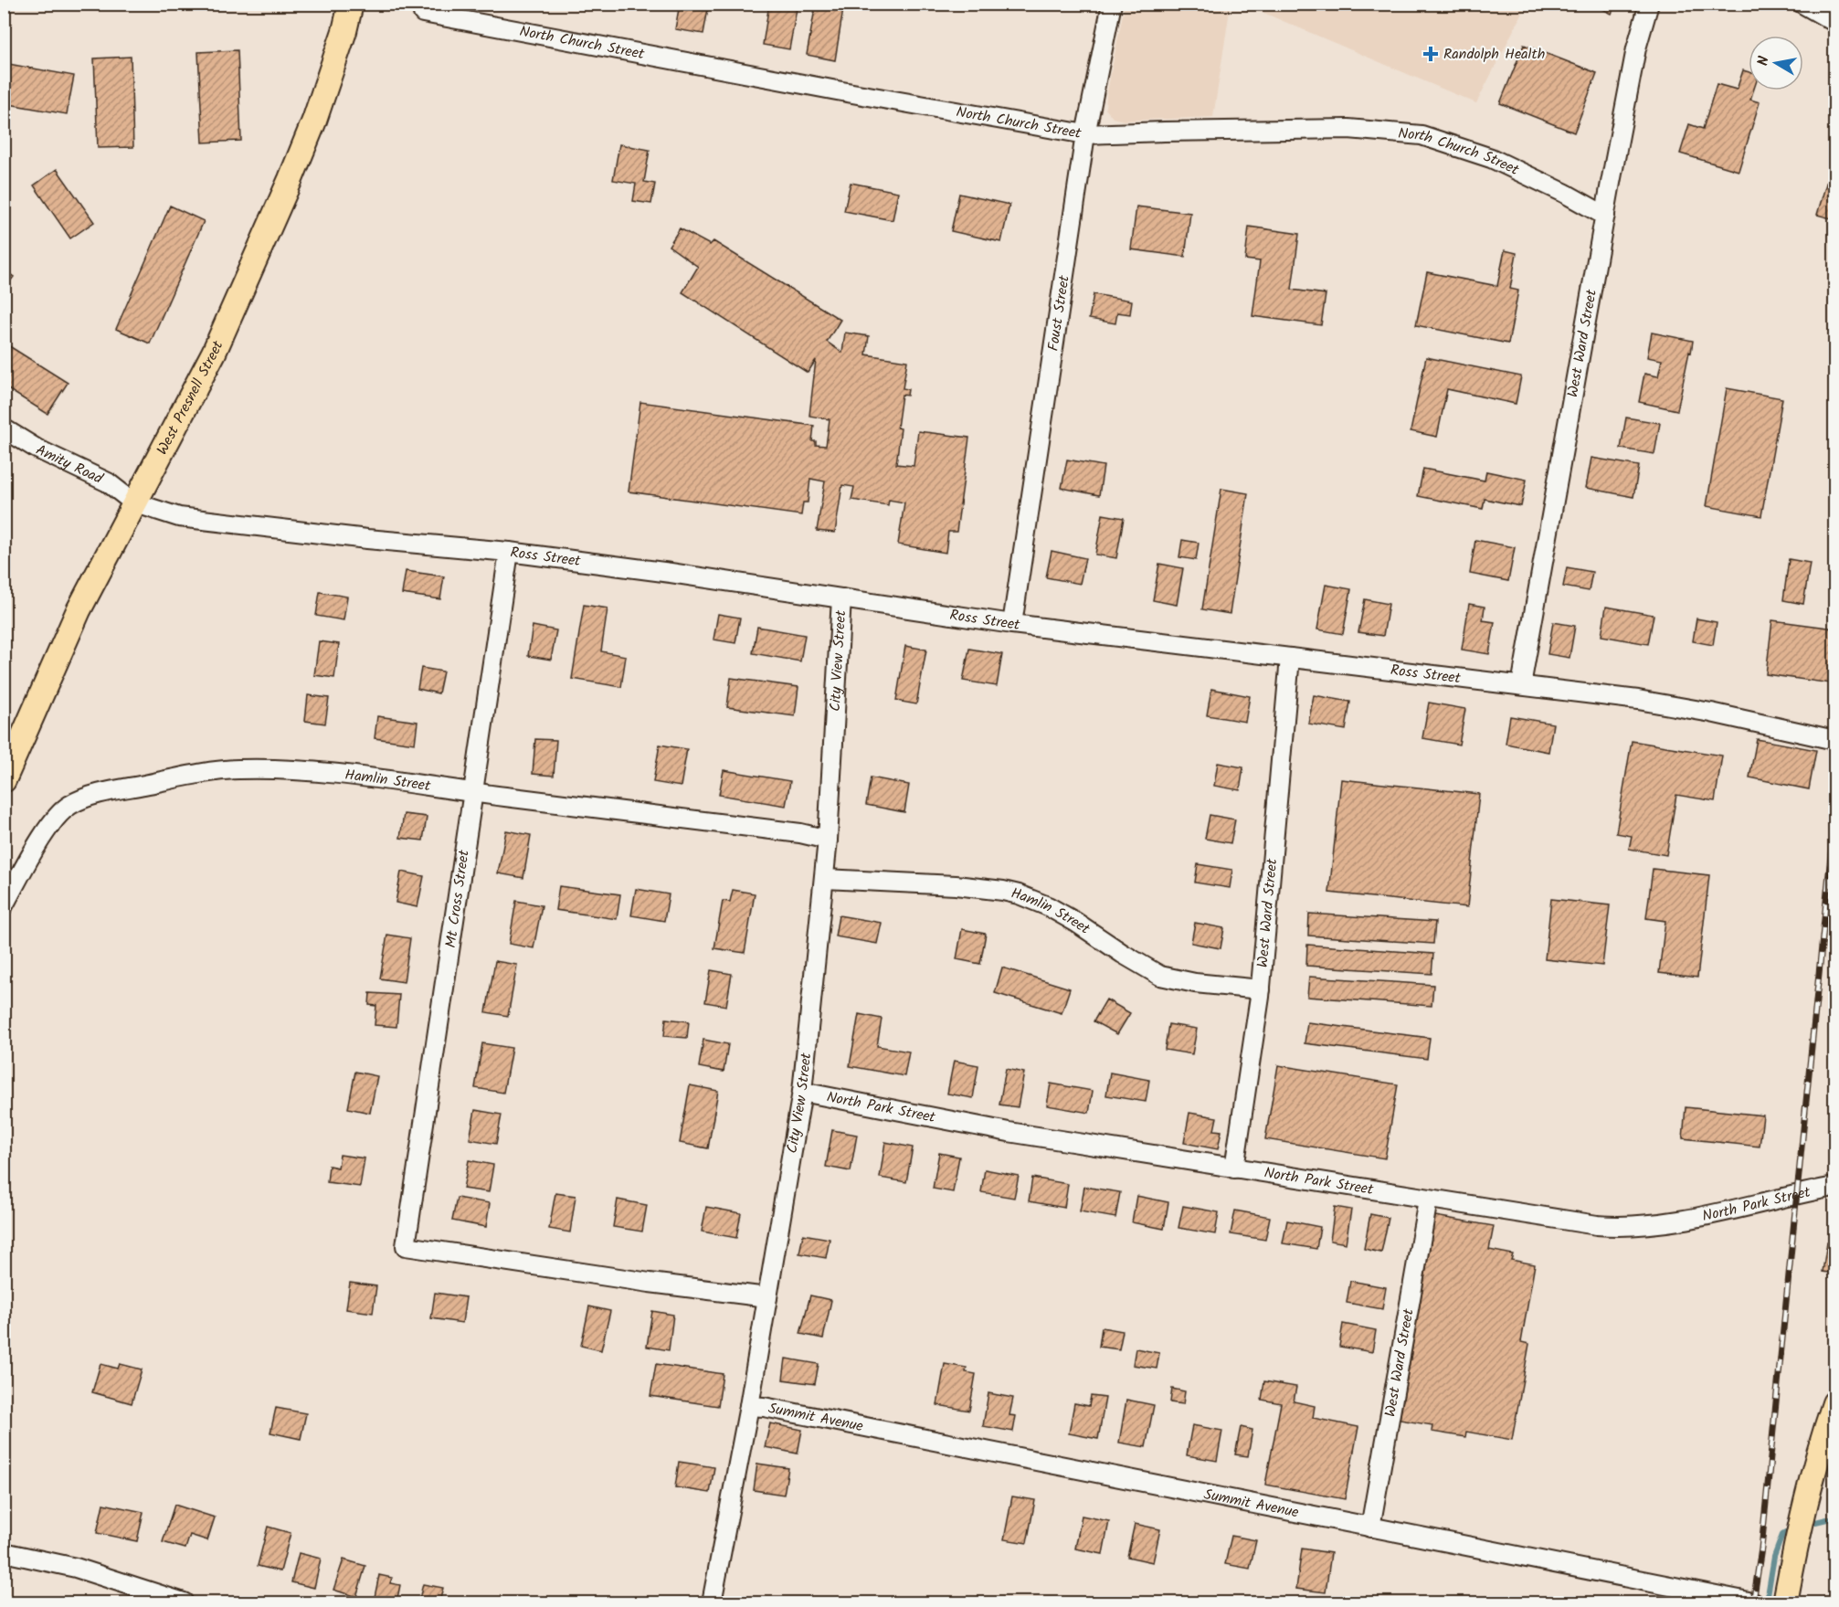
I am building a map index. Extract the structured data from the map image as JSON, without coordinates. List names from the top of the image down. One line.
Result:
{"streets":{"main road":["West Presnell Street"],"street":["North Church Street","Foust Street","West Ward Street","Amity Road","Ross Street","City View Street","Hamlin Street","Mt Cross Street","North Park Street","Summit Avenue"]},"crossings":[["North Church Street","Foust Street"],["North Church Street","West Ward Street"],["Foust Street","Ross Street"],["West Ward Street","Ross Street"],["West Ward Street","Hamlin Street"],["West Ward Street","North Park Street"],["West Ward Street","Summit Avenue"],["West Presnell Street","Amity Road"],["West Presnell Street","Ross Street"],["Amity Road","Ross Street"],["Ross Street","City View Street"],["Ross Street","Mt Cross Street"],["City View Street","Hamlin Street"],["City View Street","Mt Cross Street"],["City View Street","North Park Street"],["City View Street","Summit Avenue"],["Hamlin Street","Mt Cross Street"]],"places":{"health":["Randolph Health"]},"north":"left"}
